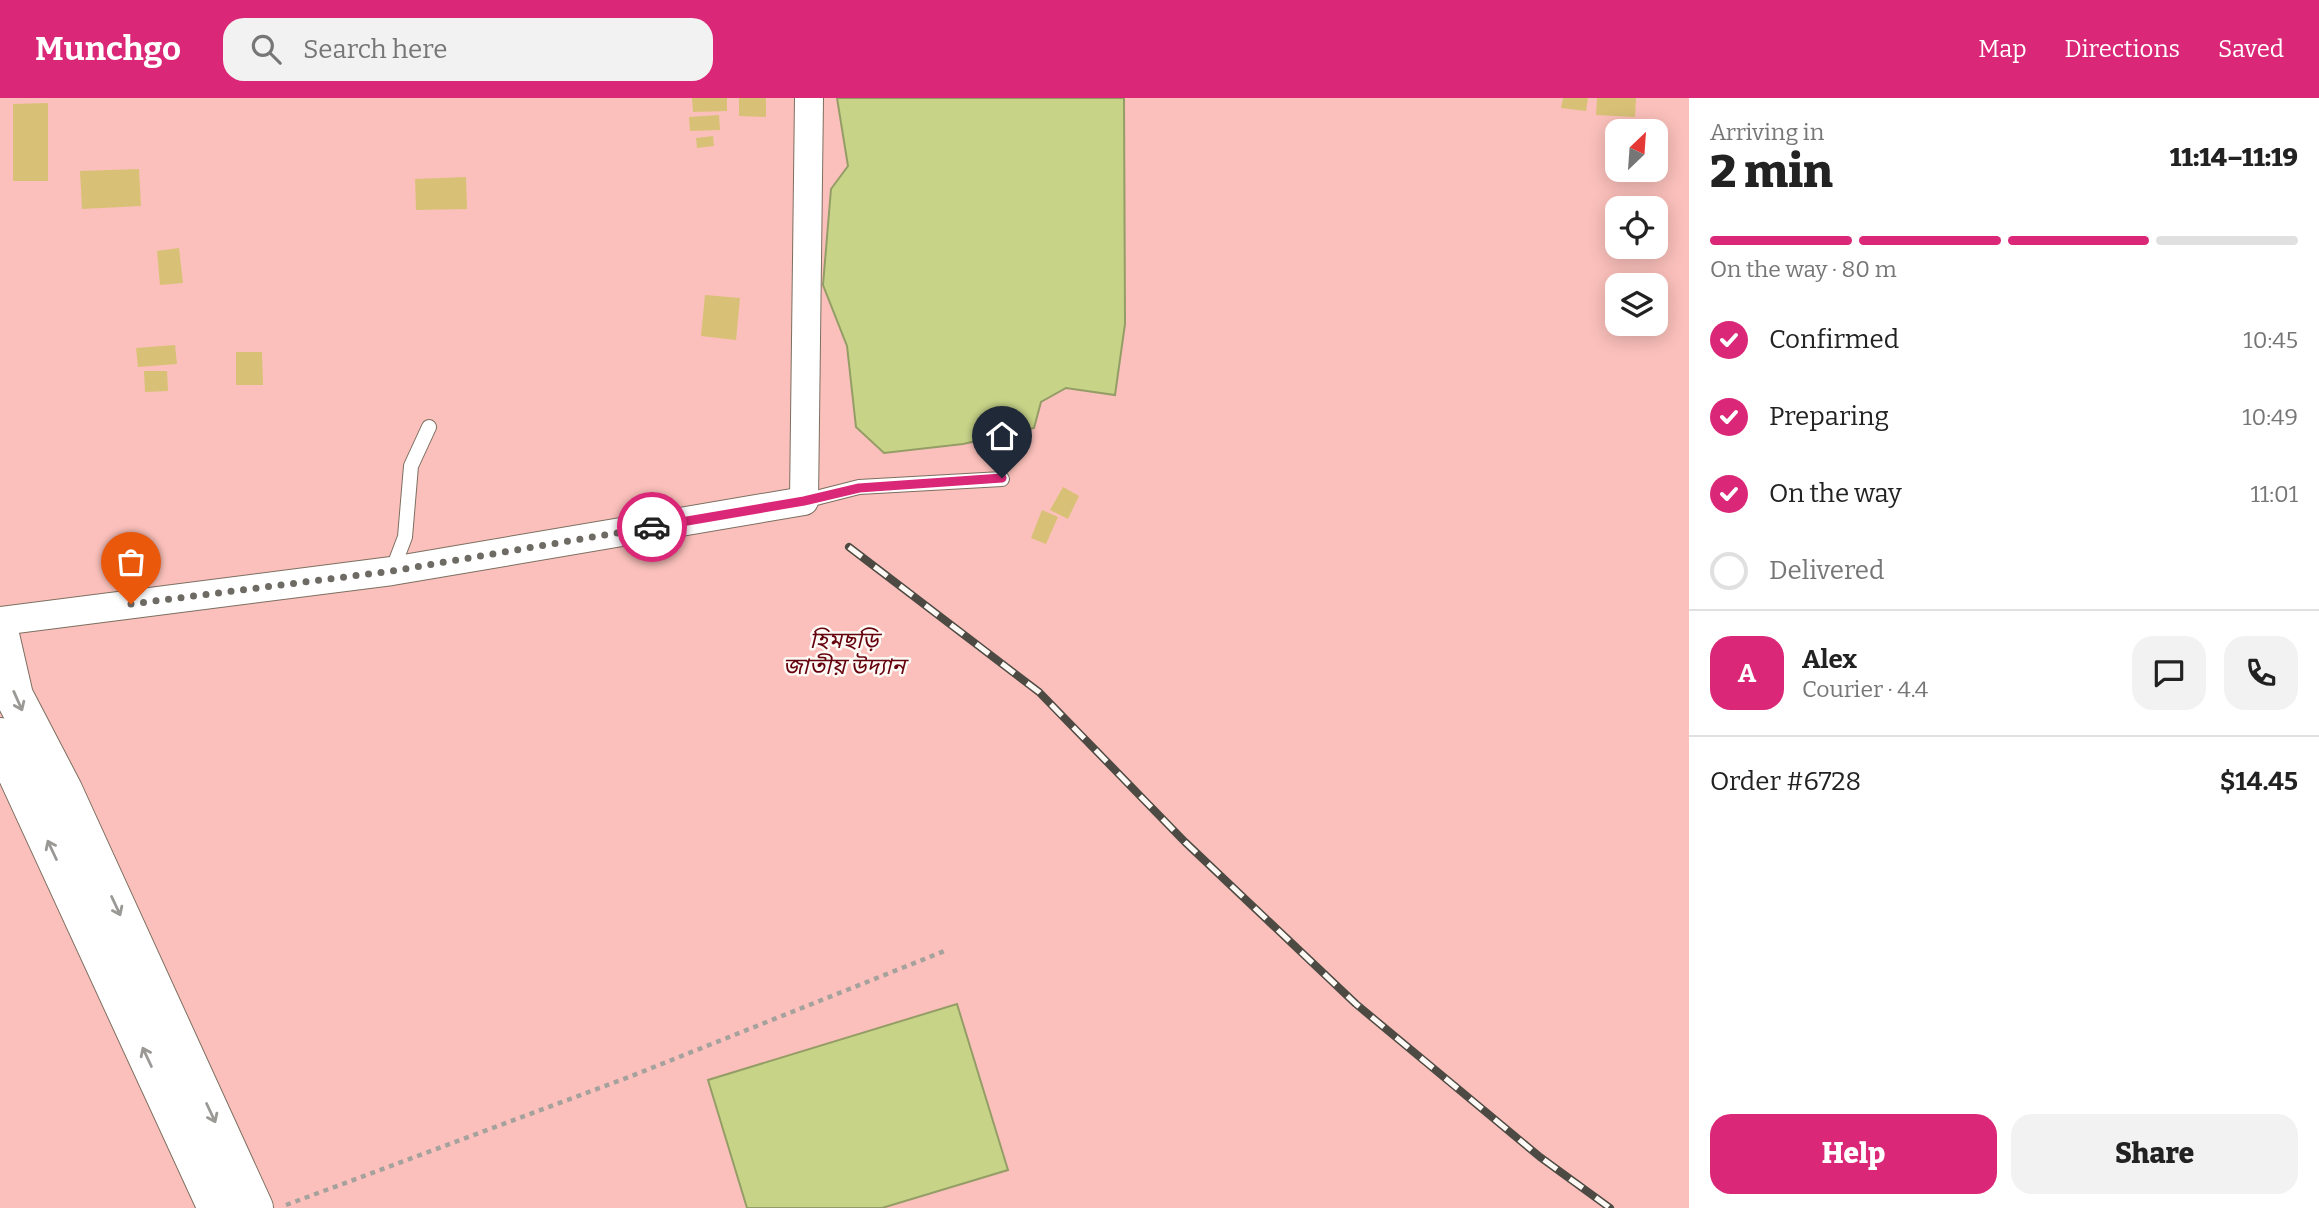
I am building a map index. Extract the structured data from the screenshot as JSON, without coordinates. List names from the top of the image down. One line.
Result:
{"parks":["হিমছড়ি জাতীয় উদ্যান"],"north":"top right","page":{"header":"Munchgo","search":"Search here","nav":["Map","Directions","Saved"],"heading":["2 min","Arriving in","11:14–11:19"],"panel":["Alex","Courier · 4.4","Order #6728","$14.45"],"bar":"On the way · 80 m","list":[["Confirmed","10:45"],["Preparing","10:49"],["On the way","11:01"],"Delivered"],"round":"A","buttons":["Help","Share"]}}
